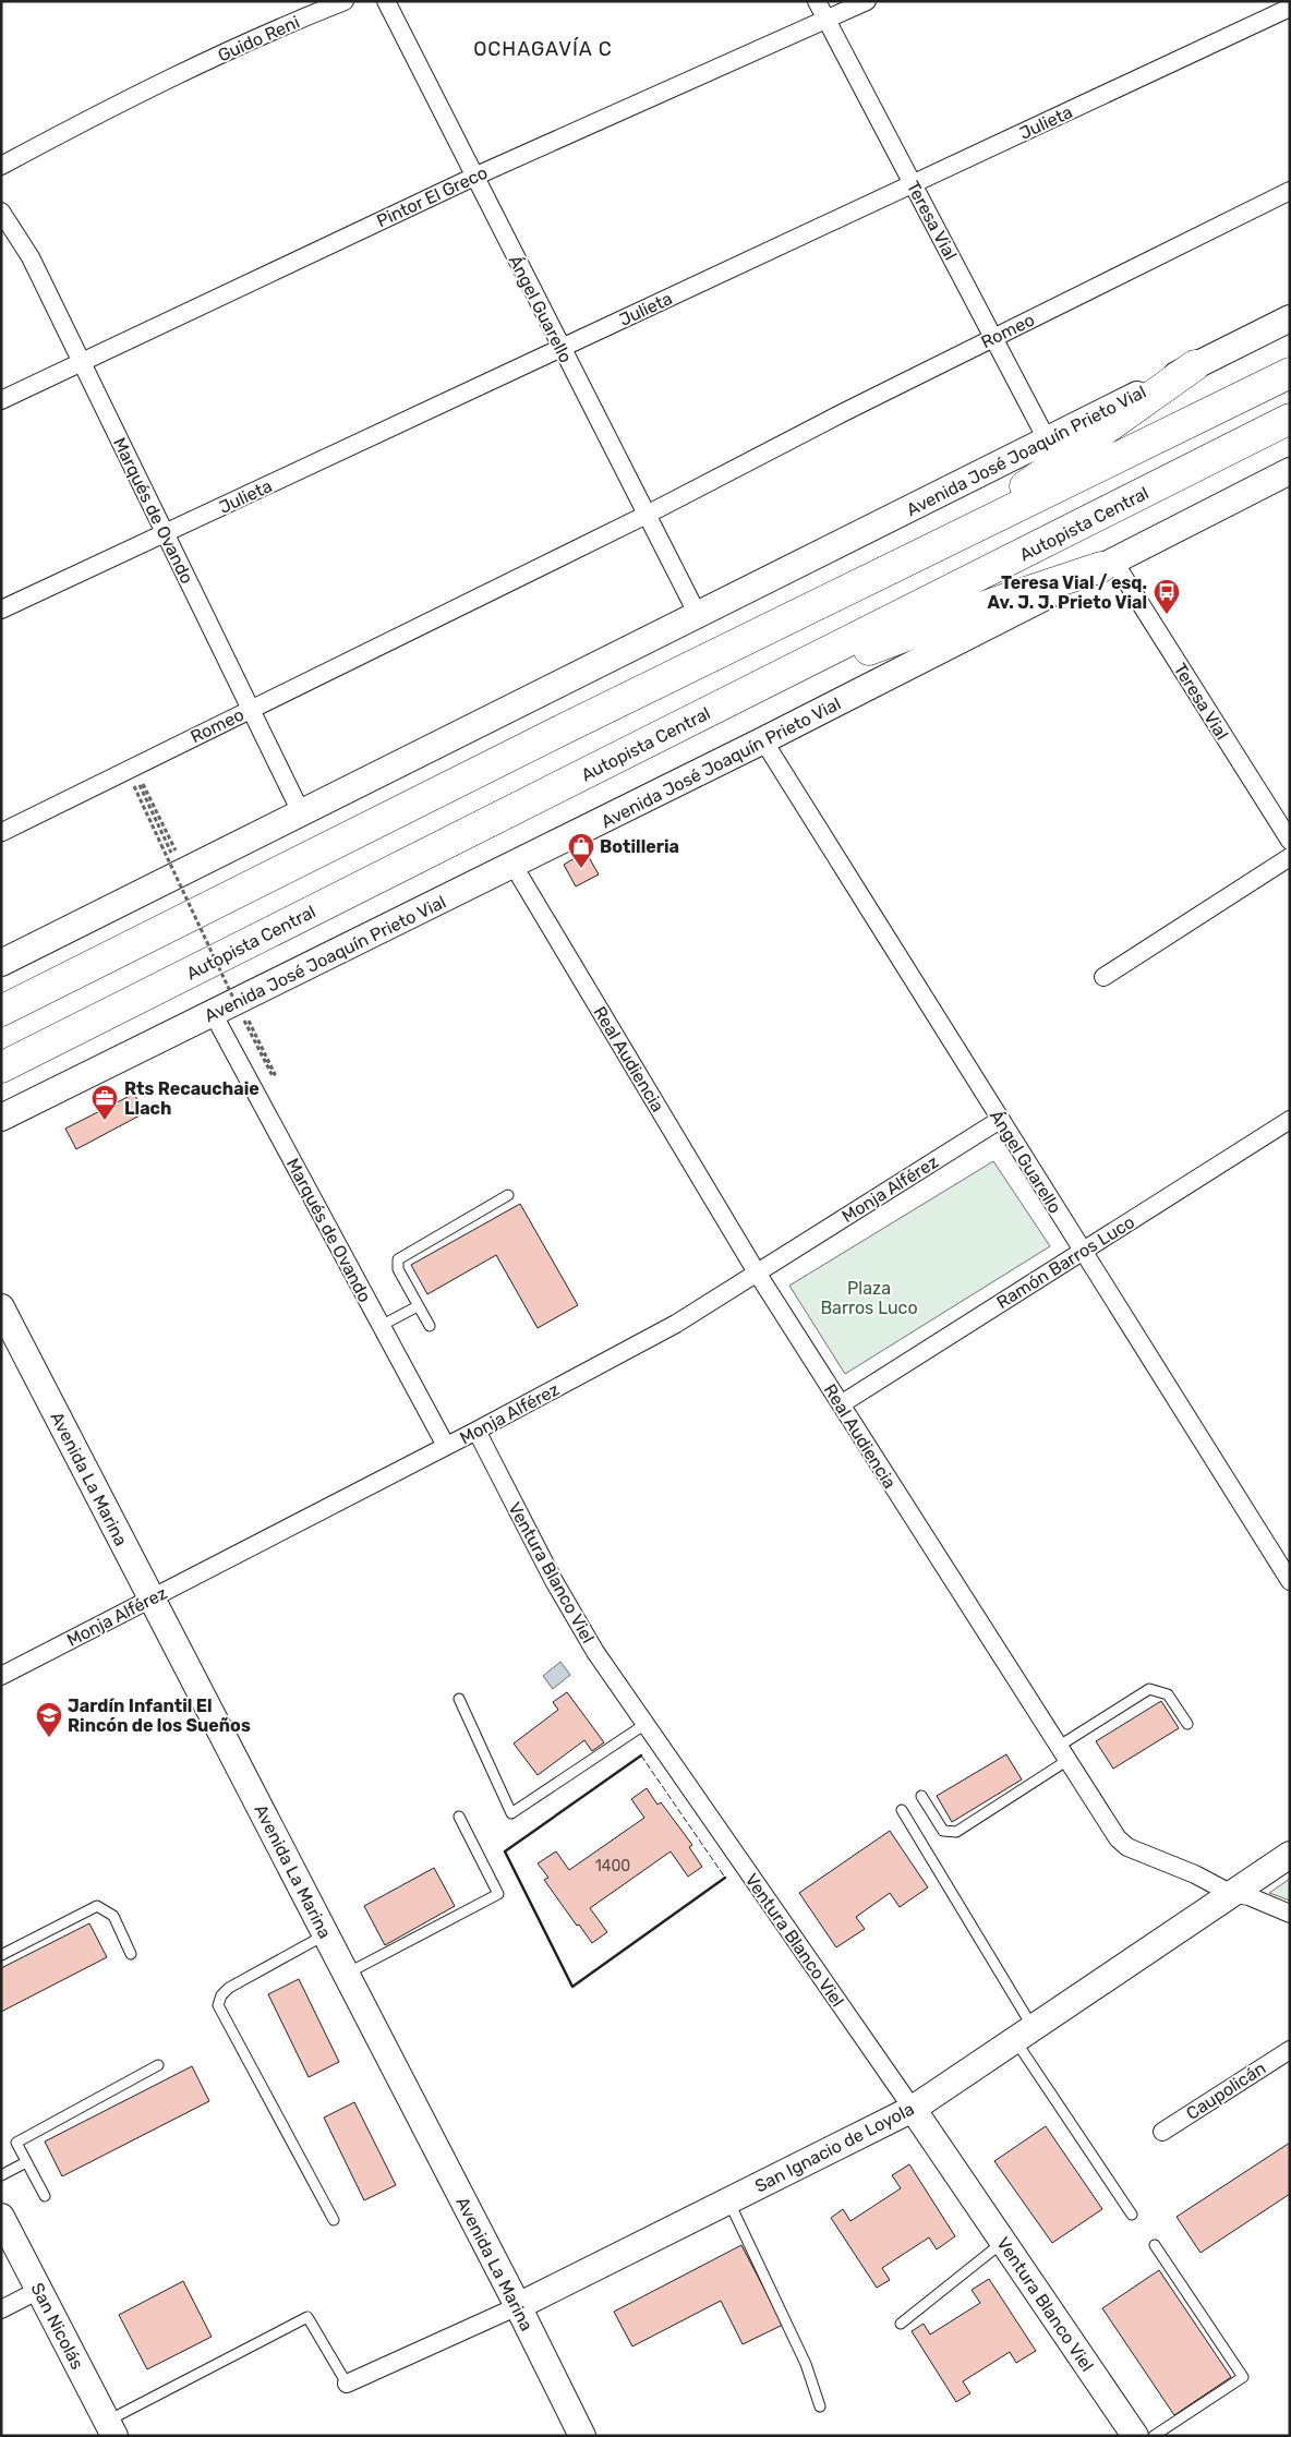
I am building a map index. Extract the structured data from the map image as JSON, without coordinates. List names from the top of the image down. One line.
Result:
{"streets":{"highway":["Autopista Central"],"main road":["Avenida José Joaquín Prieto Vial","Avenida La Marina","Ventura Blanco Viel","San Ignacio de Loyola","San Nicolás"],"street":["Guido Reni","Julieta","Pintor El Greco","Teresa Vial","Ángel Guarello","Romeo","Marqués de Ovando","Real Audiencia","Monja Alférez","Ramón Barros Luco","Caupolicán"]},"crossings":[["Julieta","Teresa Vial"],["Julieta","Ángel Guarello"],["Julieta","Marqués de Ovando"],["Pintor El Greco","Teresa Vial"],["Pintor El Greco","Ángel Guarello"],["Pintor El Greco","Marqués de Ovando"],["Teresa Vial","Romeo"],["Teresa Vial","Avenida José Joaquín Prieto Vial"],["Ángel Guarello","Romeo"],["Ángel Guarello","Avenida José Joaquín Prieto Vial"],["Ángel Guarello","Monja Alférez"],["Ángel Guarello","Ramón Barros Luco"],["Romeo","Marqués de Ovando"],["Avenida José Joaquín Prieto Vial","Marqués de Ovando"],["Avenida José Joaquín Prieto Vial","Real Audiencia"],["Marqués de Ovando","Monja Alférez"],["Real Audiencia","Monja Alférez"],["Real Audiencia","Ramón Barros Luco"],["Real Audiencia","San Ignacio de Loyola"],["Monja Alférez","Avenida La Marina"],["Monja Alférez","Ventura Blanco Viel"],["Avenida La Marina","San Ignacio de Loyola"],["Ventura Blanco Viel","San Ignacio de Loyola"]],"districts":["OCHAGAVÍA C"],"parks":["Plaza Barros Luco"],"places":{"bus stop":["Teresa Vial / esq. Av. J. J. Prieto Vial"],"shop":["Botilleria"],"office":["Rts Recauchaie Llach"],"school or university":["Jardín Infantil El Rincón de los Sueños"]},"house_numbers":["1400"]}
